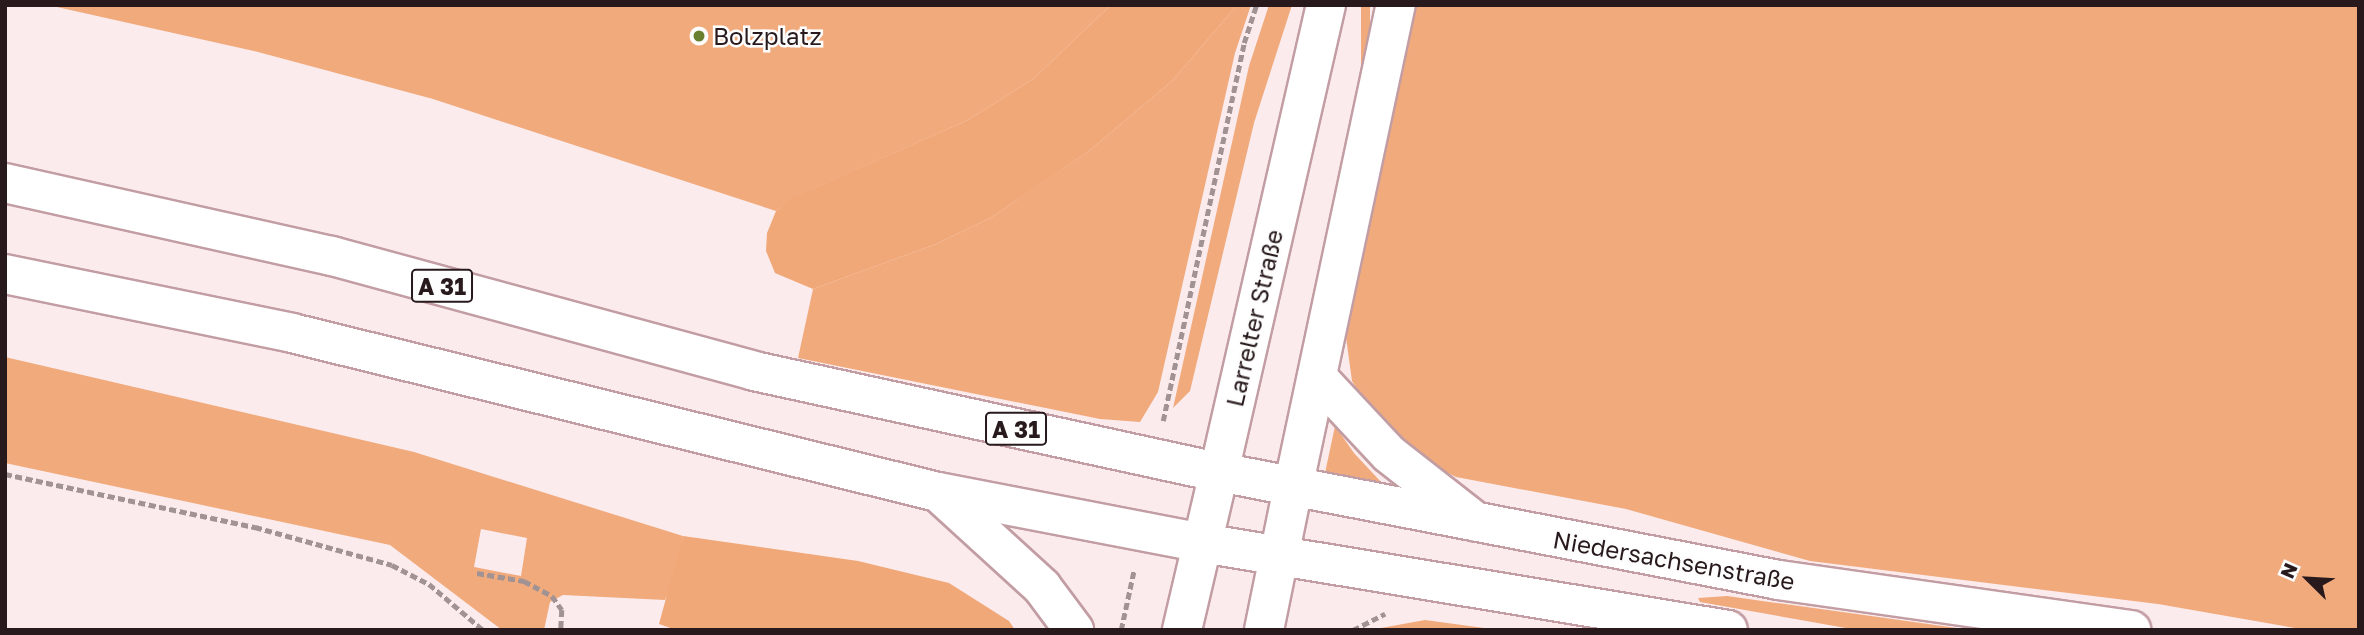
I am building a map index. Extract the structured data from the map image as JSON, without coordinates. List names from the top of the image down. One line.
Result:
{"streets":{"main road":["A 31","Larrelter Straße","Niedersachsenstraße"]},"crossings":[["A 31","Larrelter Straße"],["A 31","Niedersachsenstraße"],["Larrelter Straße","Niedersachsenstraße"]],"places":["Bolzplatz"],"north":"top left"}
